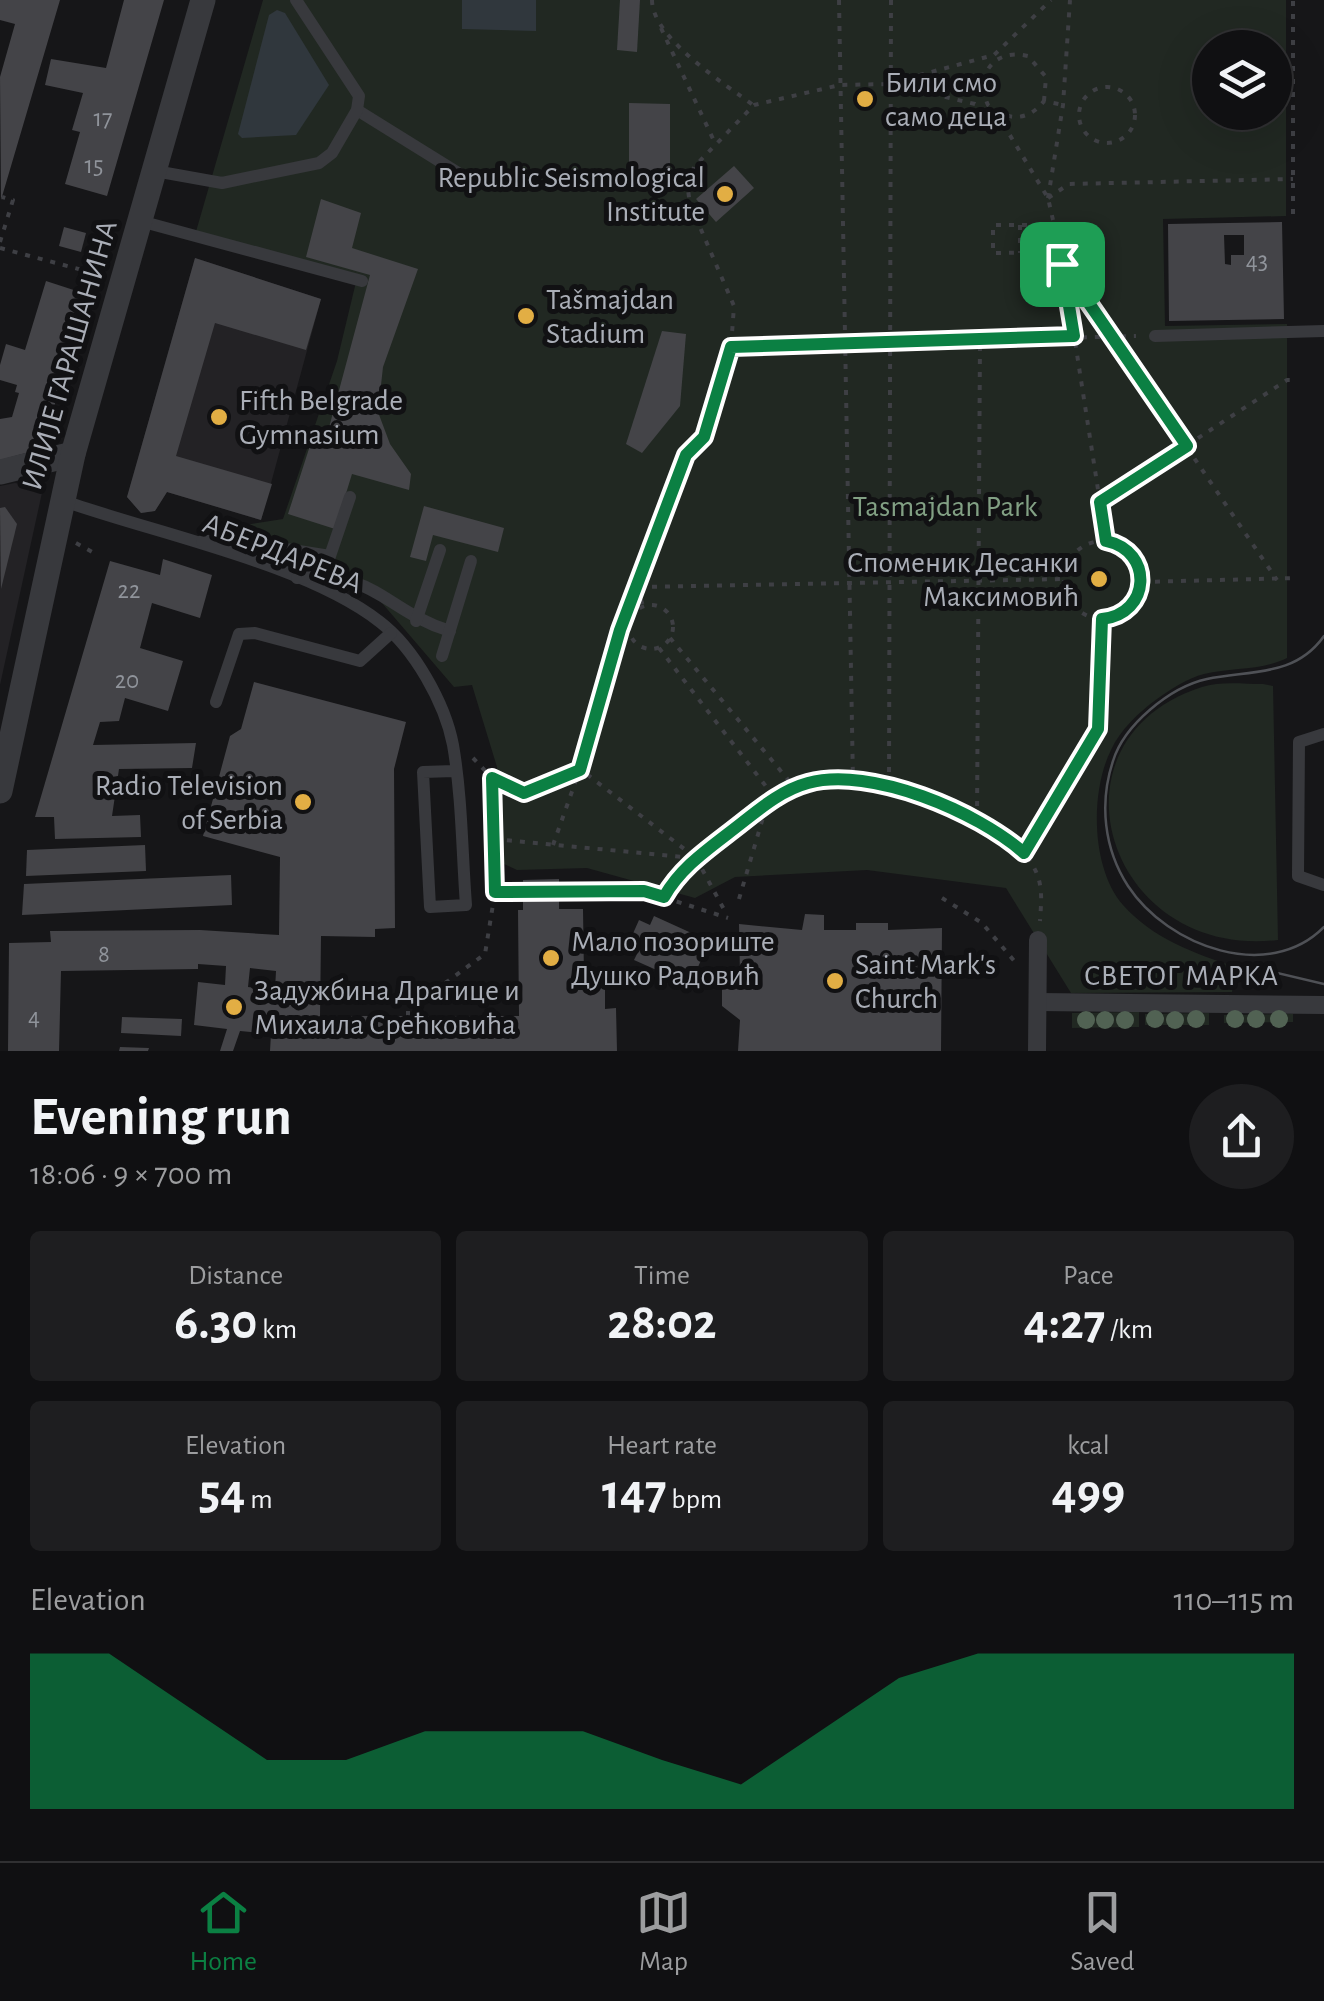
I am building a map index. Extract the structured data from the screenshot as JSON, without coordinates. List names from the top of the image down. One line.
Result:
{"streets":{"street":["ИЛИЈЕ ГАРАШАНИНА","СВЕТОГ МАРКА"],"lane":["АБЕРДАРЕВА"]},"crossings":[["ИЛИЈЕ ГАРАШАНИНА","АБЕРДАРЕВА"]],"parks":["Tasmajdan Park"],"places":["Били смо само деца","Republic Seismological Institute","Tašmajdan Stadium","Fifth Belgrade Gymnasium","Споменик Десанки Максимовић","Radio Television of Serbia","Мало позориште Душко Радовић","Saint Mark's Church","Задужбина Драгице и Михаила Срећковића"],"house_numbers":["17","15","43","22","20","8","4"],"page":{"heading":["Evening run","18:06 · 9 × 700 m"],"stats":[["Distance","6.30 km"],["Time","28:02"],["Pace","4:27 /km"],["Elevation","54 m"],["Heart rate","147 bpm"],["kcal","499"]],"chart":["Elevation","110–115 m"],"tabs":["Home","Map","Saved"]}}
